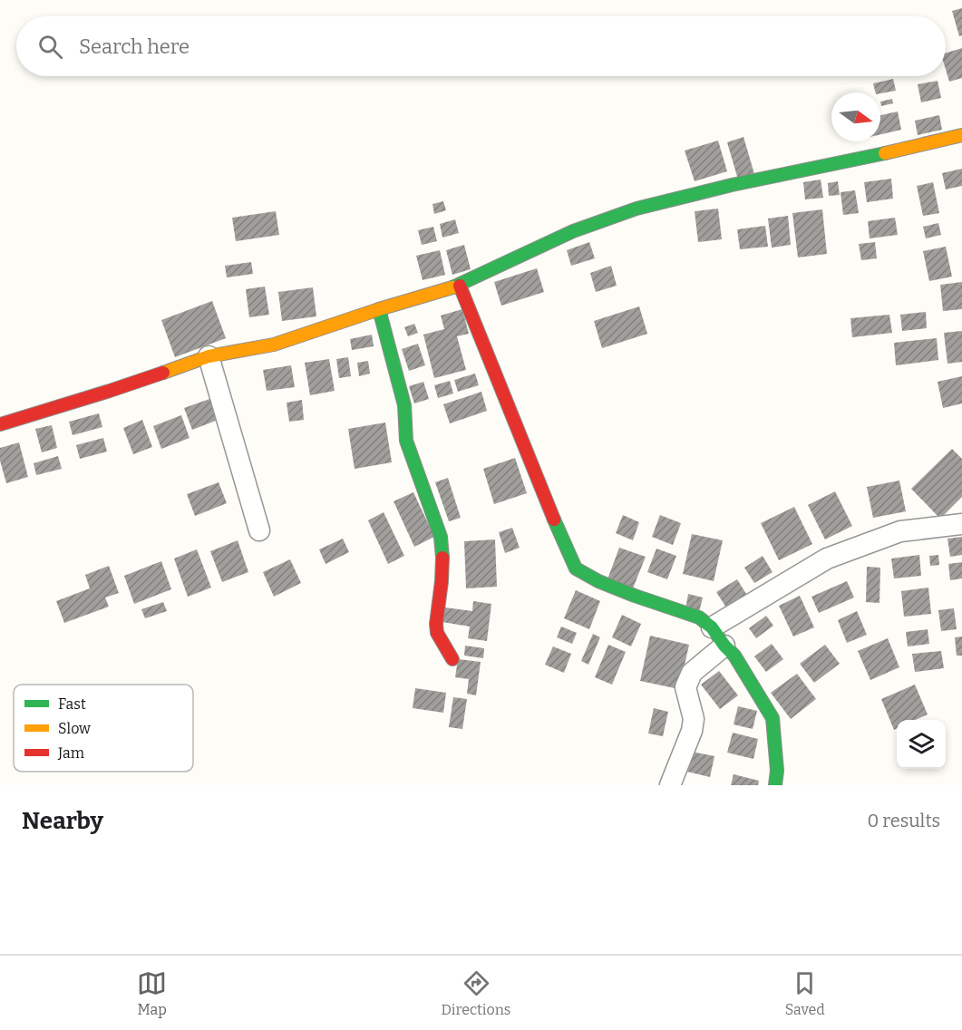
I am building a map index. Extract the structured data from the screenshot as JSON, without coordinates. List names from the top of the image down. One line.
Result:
{"legend":["Fast","Slow","Jam"],"north":"right","page":{"search":"Search here","heading":["Nearby","0 results"],"nav":["Map","Directions","Saved"]}}
